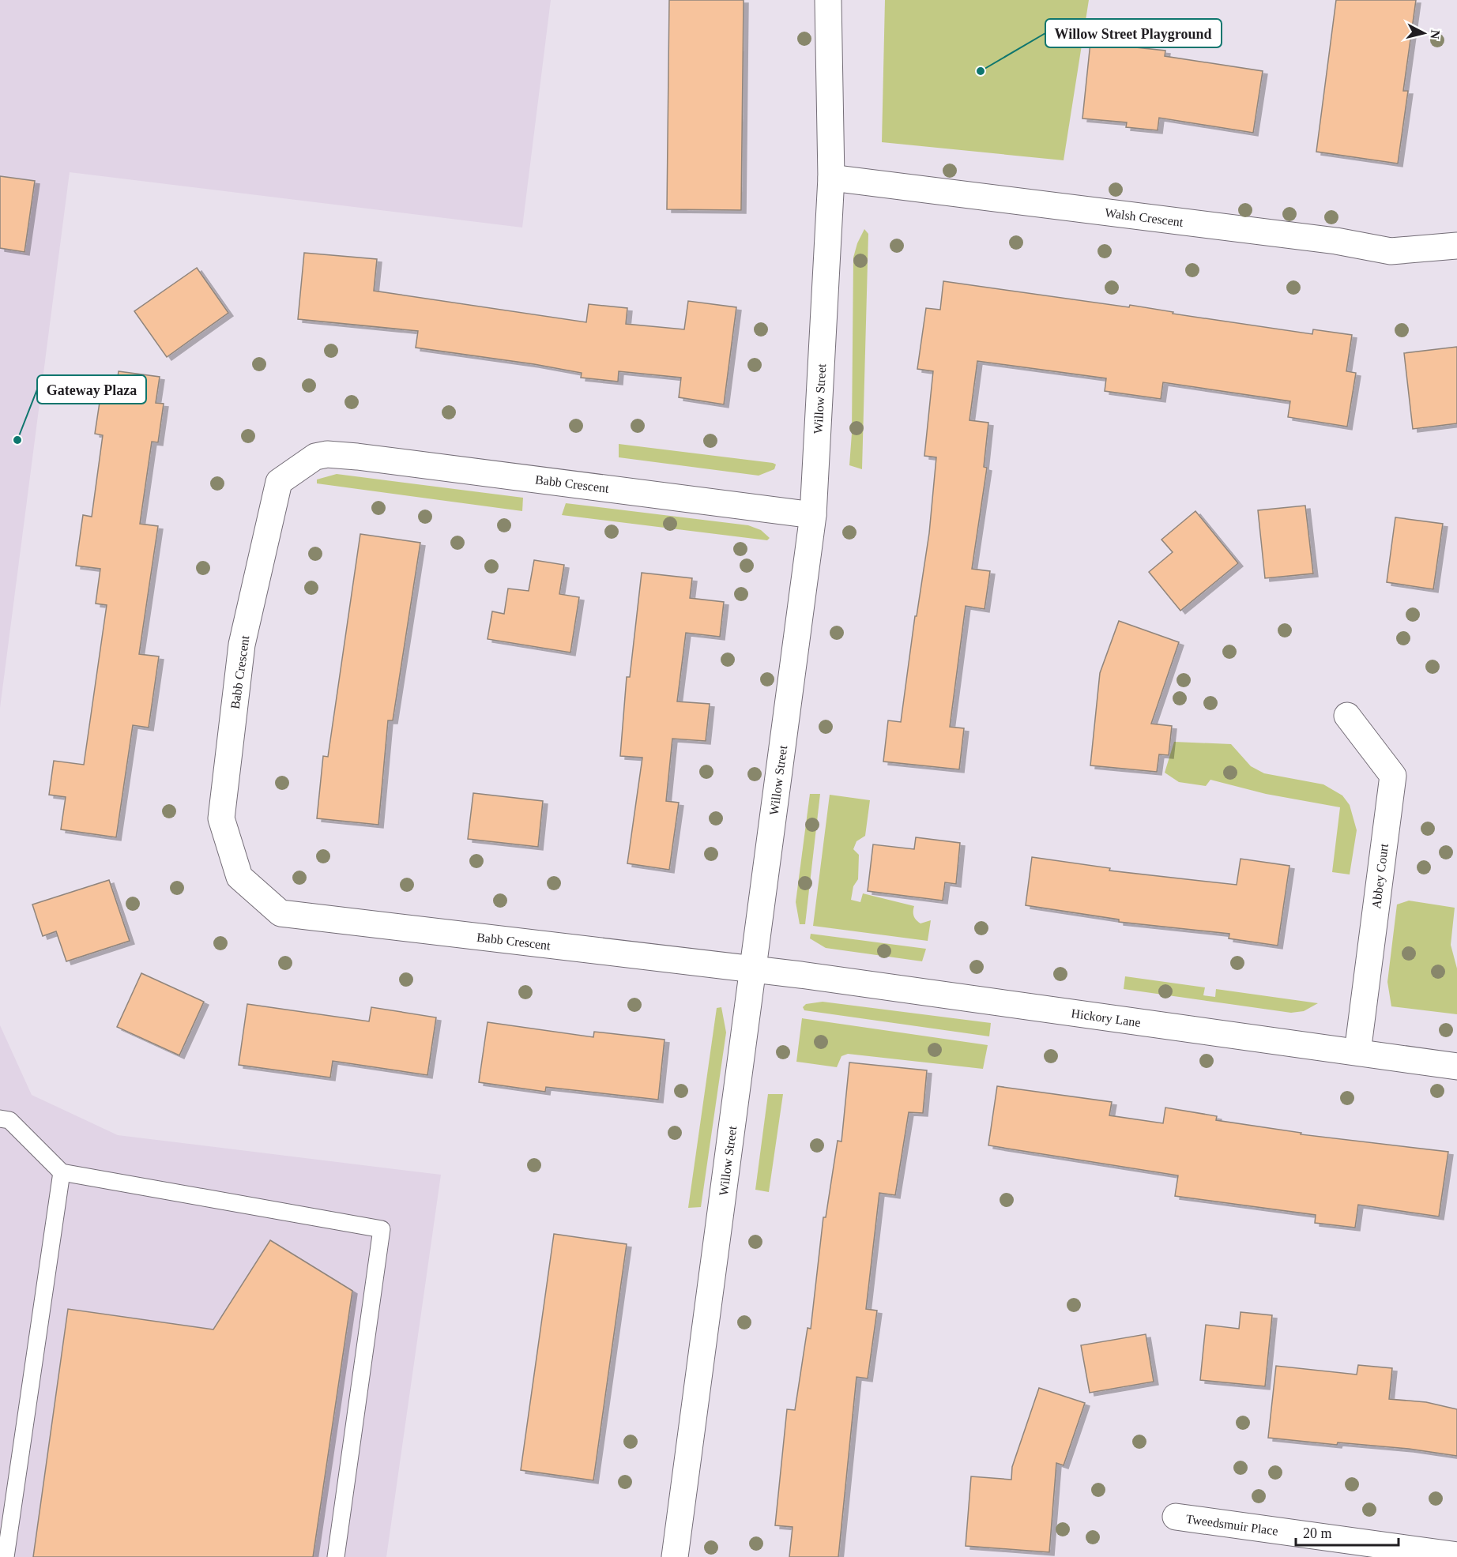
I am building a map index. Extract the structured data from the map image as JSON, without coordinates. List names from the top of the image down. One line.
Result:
{"streets":{"street":["Walsh Crescent","Willow Street","Babb Crescent","Abbey Court","Hickory Lane","Tweedsmuir Place"]},"crossings":[["Walsh Crescent","Willow Street"],["Willow Street","Babb Crescent"],["Willow Street","Hickory Lane"],["Babb Crescent","Hickory Lane"],["Abbey Court","Hickory Lane"]],"places":["Willow Street Playground","Gateway Plaza"],"scale_bar":"20 m","north":"right"}
